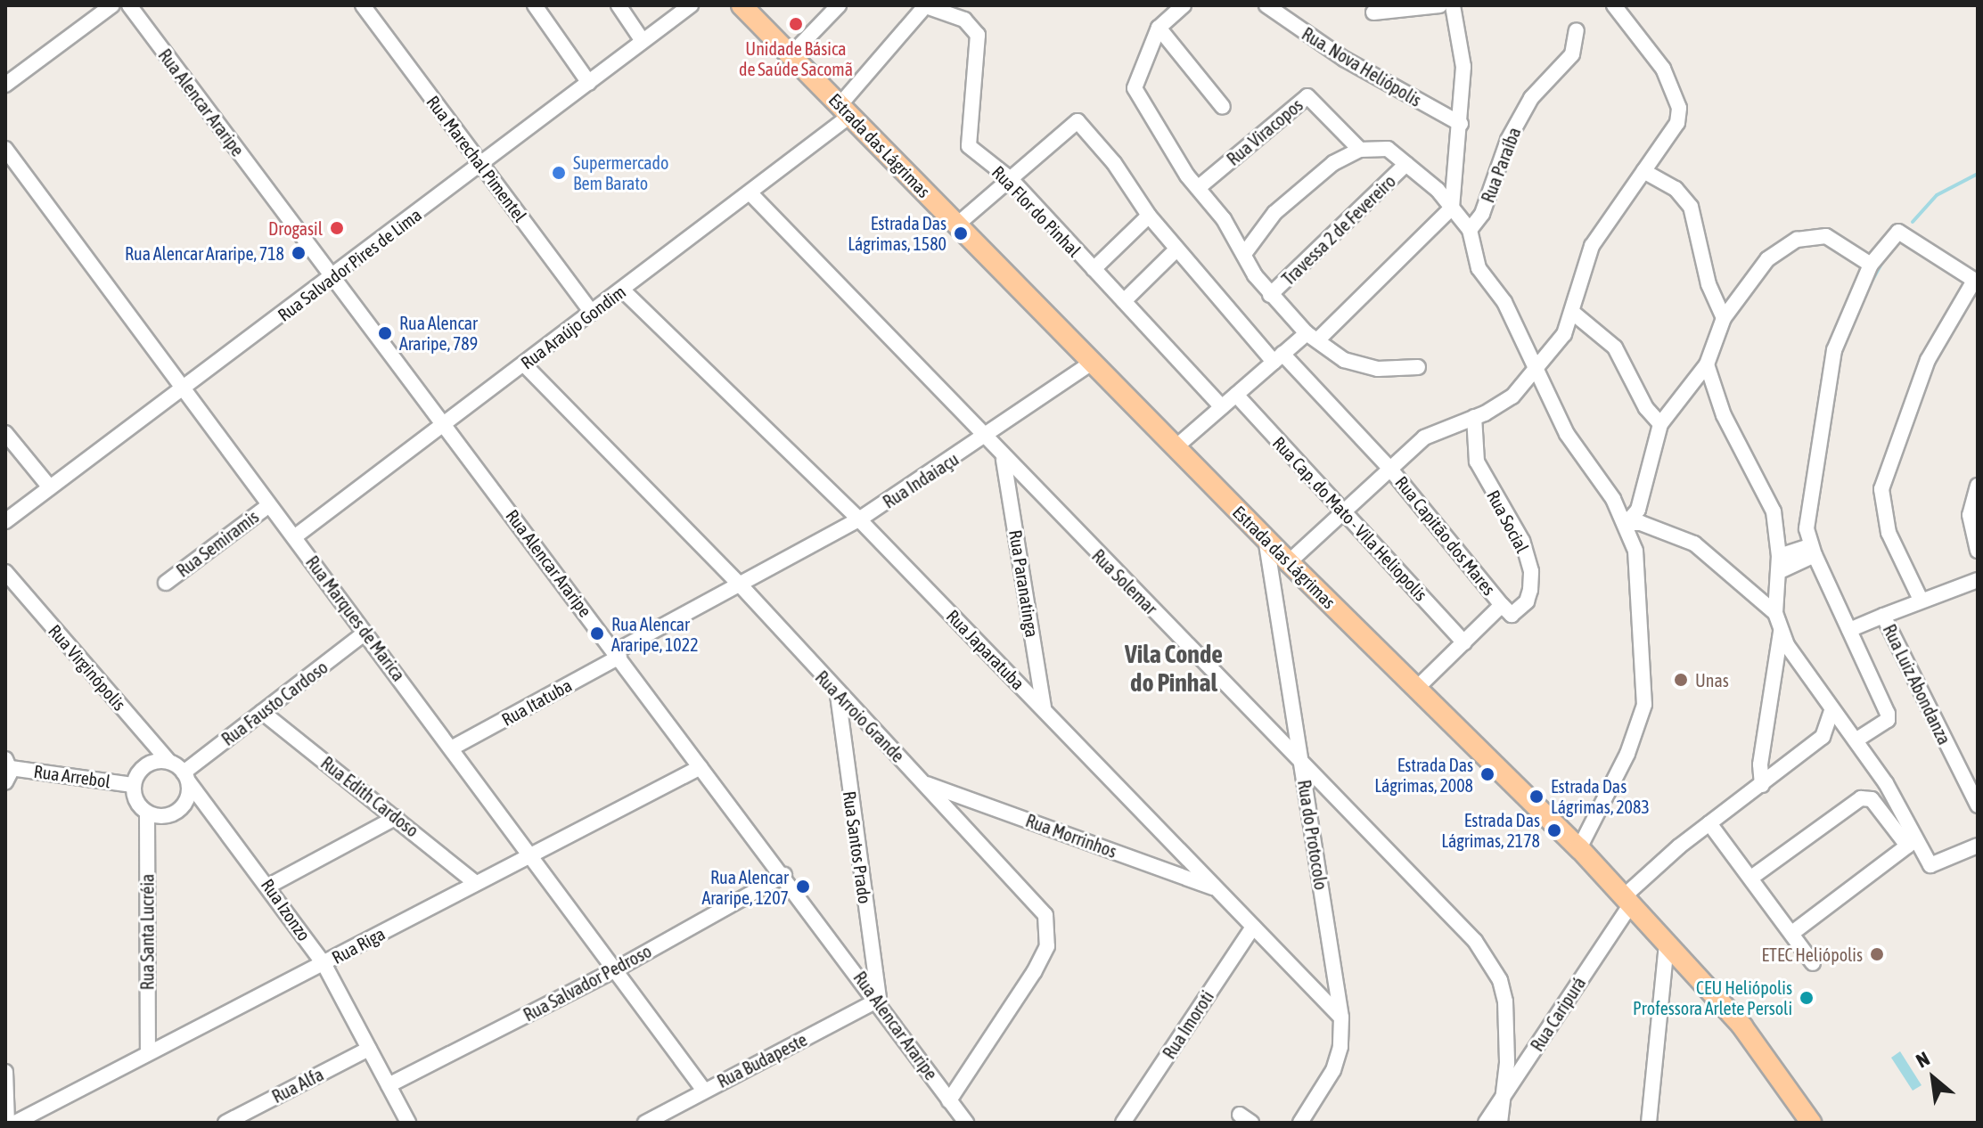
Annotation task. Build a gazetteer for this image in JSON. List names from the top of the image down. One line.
{"streets":{"main road":["Estrada das Lágrimas"],"street":["Rua. Nova Heliópolis","Rua Alencar Araripe","Rua Viracopos","Rua Marechal Pimentel","Rua Paraíba","Rua Flor do Pinhal","Travessa 2 de Fevereiro","Rua Salvador Pires de Lima","Rua Araújo Gondim","Rua Indaiaçu","Rua Cap. do Mato - Vila Heliopolis","Rua Social","Rua Capitão dos Mares","Rua Semiramis","Rua Solemar","Rua Paranatinga","Rua Marques de Marica","Rua Japaratuba","Rua Virginópolis","Rua Luiz Abondanza","Rua Itatuba","Rua Fausto Cardoso","Rua Arroio Grande","Rua Arrebol","Rua Edith Cardoso","Rua do Protocolo","Rua Morrinhos","Rua Santos Prado","Rua Izonzo","Rua Santa Lucréia","Rua Riga","Rua Salvador Pedroso","Rua Caripurá","Rua Imoroti","Rua Budapeste","Rua Alfa"]},"crossings":[["Rua Alencar Araripe","Rua Salvador Pires de Lima"],["Rua Alencar Araripe","Rua Araújo Gondim"],["Rua Alencar Araripe","Rua Itatuba"],["Rua Alencar Araripe","Rua Arroio Grande"],["Rua Alencar Araripe","Rua Santos Prado"],["Rua Alencar Araripe","Rua Riga"],["Rua Alencar Araripe","Rua Salvador Pedroso"],["Rua Alencar Araripe","Rua Budapeste"],["Estrada das Lágrimas","Rua Araújo Gondim"],["Estrada das Lágrimas","Rua Indaiaçu"],["Estrada das Lágrimas","Rua do Protocolo"],["Estrada das Lágrimas","Rua Caripurá"],["Rua Marechal Pimentel","Rua Salvador Pires de Lima"],["Rua Marechal Pimentel","Rua Araújo Gondim"],["Rua Flor do Pinhal","Rua Araújo Gondim"],["Rua Flor do Pinhal","Rua Capitão dos Mares"],["Rua Salvador Pires de Lima","Rua Marques de Marica"],["Rua Araújo Gondim","Rua Solemar"],["Rua Araújo Gondim","Rua Marques de Marica"],["Rua Araújo Gondim","Rua Japaratuba"],["Rua Araújo Gondim","Rua Arroio Grande"],["Rua Indaiaçu","Rua Solemar"],["Rua Indaiaçu","Rua Japaratuba"],["Rua Indaiaçu","Rua Itatuba"],["Rua Indaiaçu","Rua Arroio Grande"],["Rua Social","Rua Capitão dos Mares"],["Rua Semiramis","Rua Marques de Marica"],["Rua Solemar","Rua Paranatinga"],["Rua Solemar","Rua do Protocolo"],["Rua Solemar","Rua Caripurá"],["Rua Paranatinga","Rua Japaratuba"],["Rua Marques de Marica","Rua Itatuba"],["Rua Marques de Marica","Rua Fausto Cardoso"],["Rua Marques de Marica","Rua Riga"],["Rua Marques de Marica","Rua Salvador Pedroso"],["Rua Marques de Marica","Rua Budapeste"],["Rua Japaratuba","Rua do Protocolo"],["Rua Japaratuba","Rua Morrinhos"],["Rua Japaratuba","Rua Imoroti"],["Rua Virginópolis","Rua Fausto Cardoso"],["Rua Virginópolis","Rua Arrebol"],["Rua Virginópolis","Rua Izonzo"],["Rua Virginópolis","Rua Santa Lucréia"],["Rua Itatuba","Rua Arroio Grande"],["Rua Fausto Cardoso","Rua Arrebol"],["Rua Fausto Cardoso","Rua Edith Cardoso"],["Rua Fausto Cardoso","Rua Izonzo"],["Rua Fausto Cardoso","Rua Santa Lucréia"],["Rua Arroio Grande","Rua Morrinhos"],["Rua Arroio Grande","Rua Santos Prado"],["Rua Arrebol","Rua Izonzo"],["Rua Arrebol","Rua Santa Lucréia"],["Rua Edith Cardoso","Rua Riga"],["Rua Santos Prado","Rua Budapeste"],["Rua Izonzo","Rua Santa Lucréia"],["Rua Izonzo","Rua Riga"],["Rua Izonzo","Rua Salvador Pedroso"],["Rua Izonzo","Rua Alfa"],["Rua Santa Lucréia","Rua Riga"]],"districts":["Vila Conde do Pinhal"],"places":["Unidade Básica de Saúde Sacomã","Supermercado Bem Barato","Drogasil","Estrada Das Lágrimas, 1580","Rua Alencar Araripe, 718","Rua Alencar Araripe, 789","Rua Alencar Araripe, 1022","Unas","Estrada Das Lágrimas, 2008","Estrada Das Lágrimas, 2083","Estrada Das Lágrimas, 2178","Rua Alencar Araripe, 1207","ETEC Heliópolis","CEU Heliópolis Professora Arlete Persoli"],"north":"top left"}
